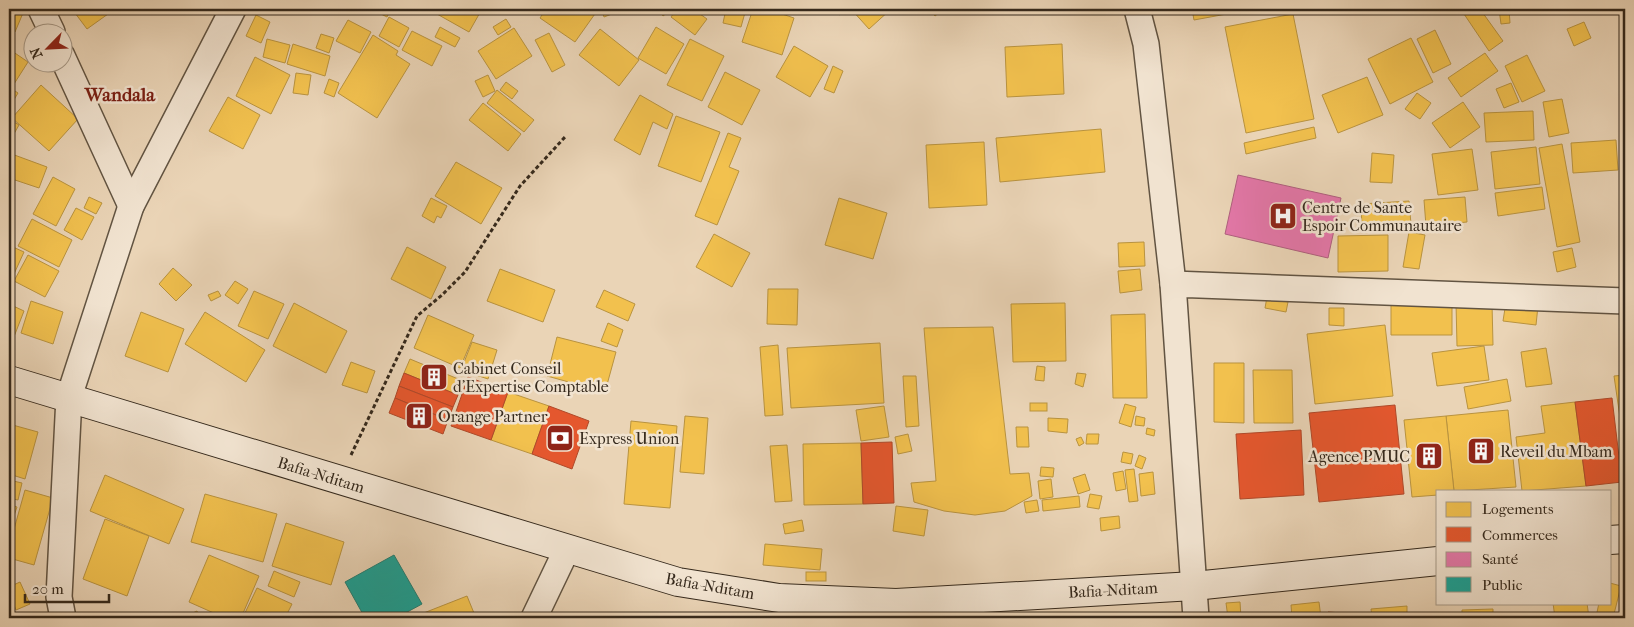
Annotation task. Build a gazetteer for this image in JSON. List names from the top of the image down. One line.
{"streets":{"main road":["Bafia-Nditam"]},"districts":["Wandala"],"places":{"hospital":["Centre de Sante Espoir Communautaire"],"building":["Cabinet Conseil d'Expertise Comptable","Orange Partner","Reveil du Mbam","Agence PMUC"],"bank":["Express Union"]},"legend":["Logements","Commerces","Santé","Public"],"scale_bar":"20 m","north":"bottom left"}
